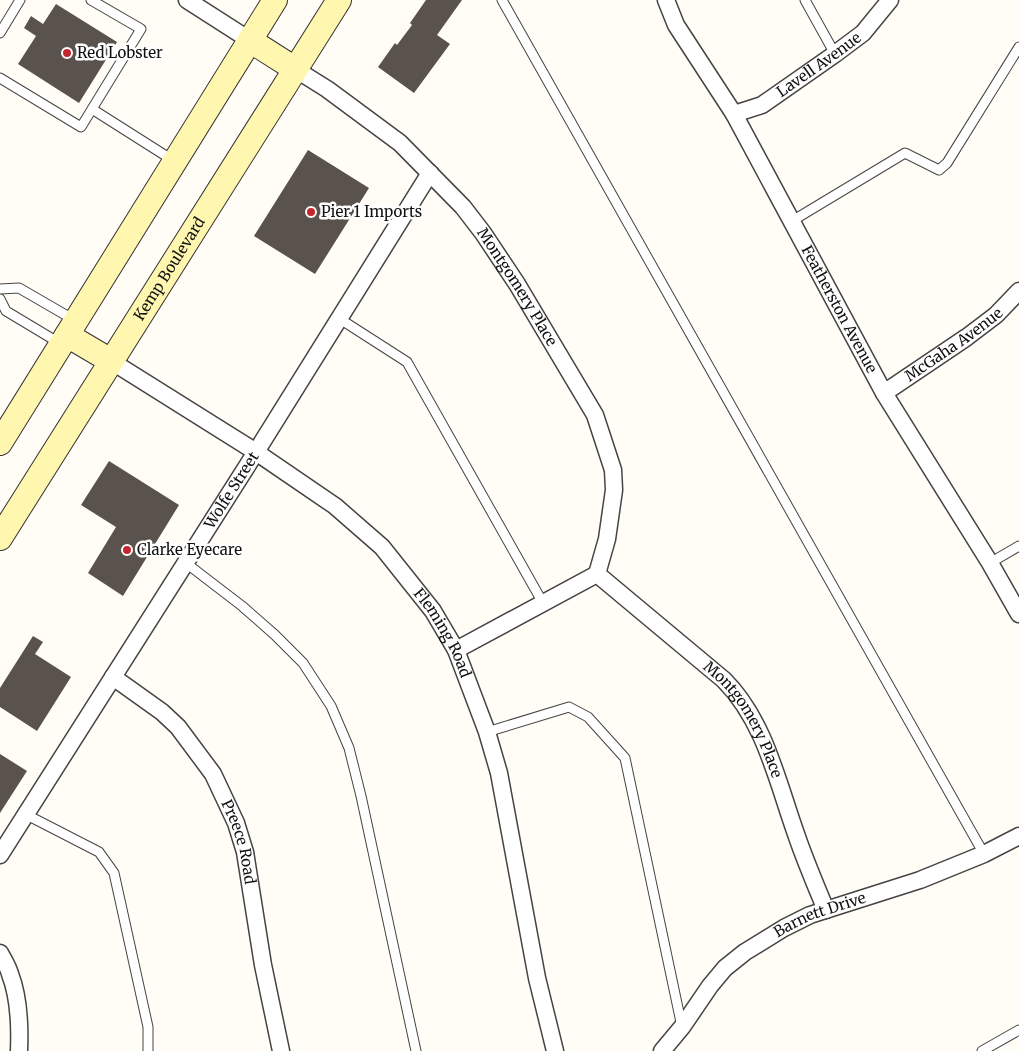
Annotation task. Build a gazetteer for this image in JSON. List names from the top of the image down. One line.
{"streets":{"main road":["Kemp Boulevard"],"street":["Lavell Avenue","Montgomery Place","Featherston Avenue","McGaha Avenue","Wolfe Street","Fleming Road","Preece Road","Barnett Drive"]},"crossings":[["Lavell Avenue","Featherston Avenue"],["Kemp Boulevard","Montgomery Place"],["Kemp Boulevard","Fleming Road"],["Montgomery Place","Wolfe Street"],["Montgomery Place","Barnett Drive"],["Featherston Avenue","McGaha Avenue"],["Wolfe Street","Fleming Road"],["Wolfe Street","Preece Road"]],"places":["Red Lobster","Pier 1 Imports","Clarke Eyecare"]}
